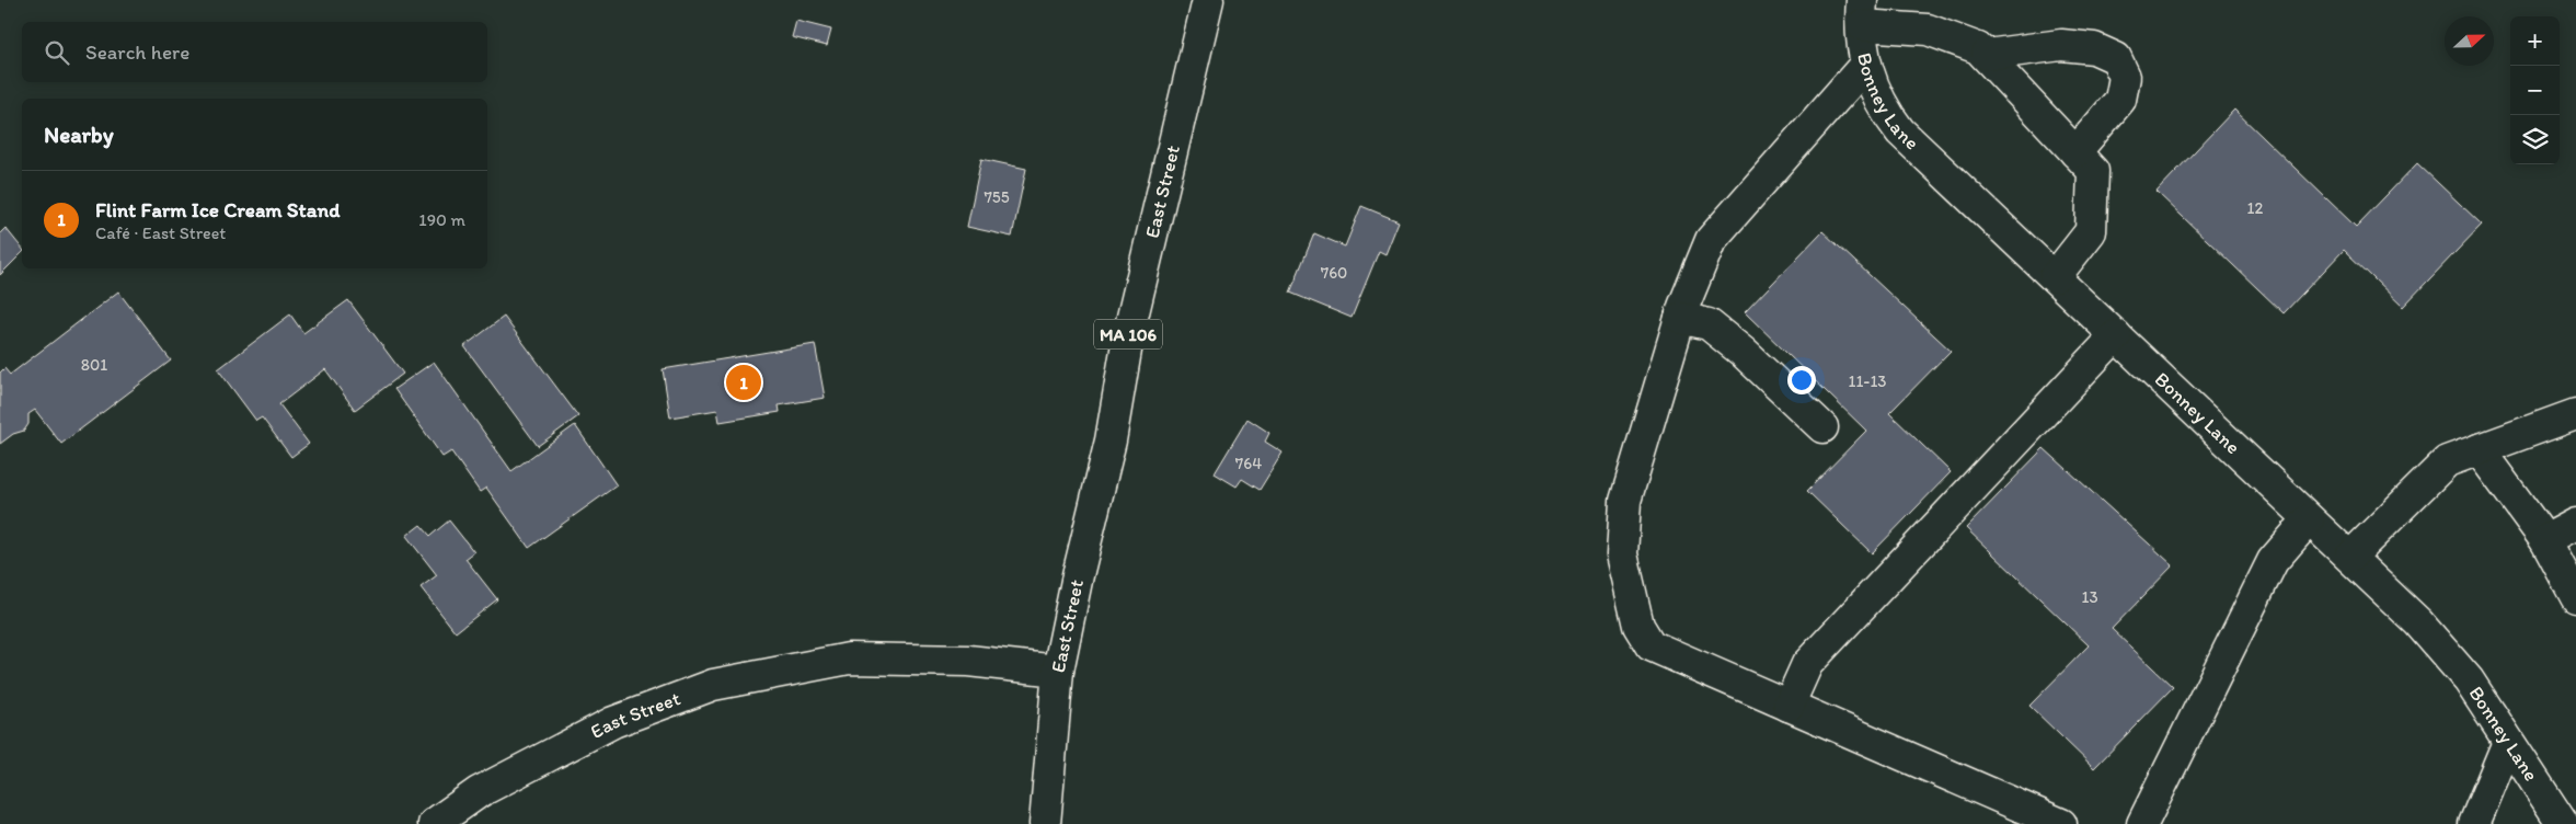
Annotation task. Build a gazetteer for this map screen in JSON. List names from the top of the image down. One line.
{"streets":{"street":["Bonney Lane","East Street","MA 106"]},"crossings":[["East Street","MA 106"]],"house_numbers":["755","12","760","801","11-13","764","13"],"north":"right","page":{"map_buttons":["+","−"],"search":"Search here","heading":"Nearby","list":[{"mark":"1","name":"Flint Farm Ice Cream Stand","note":"Café · East Street","value":"190 m"}],"pins":"1"}}
